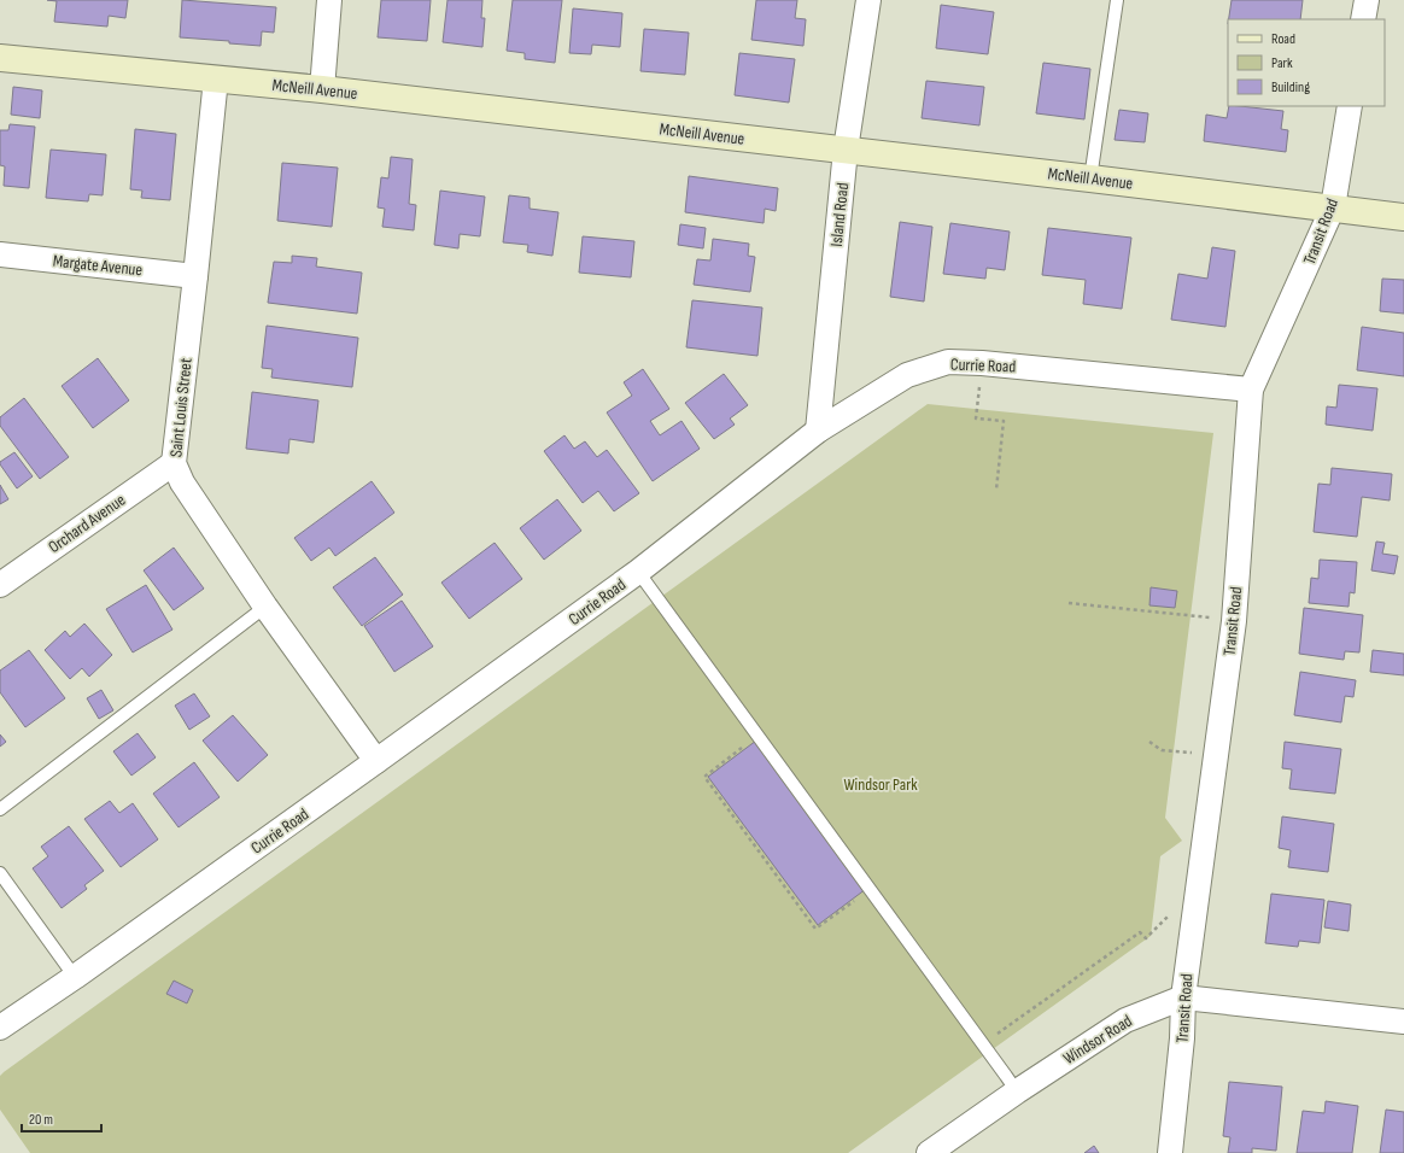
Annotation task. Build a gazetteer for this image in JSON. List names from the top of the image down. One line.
{"streets":{"street":["McNeill Avenue","Island Road","Transit Road","Margate Avenue","Currie Road","Saint Louis Street","Orchard Avenue","Windsor Road"]},"crossings":[["McNeill Avenue","Island Road"],["McNeill Avenue","Transit Road"],["McNeill Avenue","Saint Louis Street"],["Island Road","Currie Road"],["Transit Road","Currie Road"],["Transit Road","Windsor Road"],["Margate Avenue","Saint Louis Street"],["Currie Road","Saint Louis Street"],["Saint Louis Street","Orchard Avenue"]],"parks":["Windsor Park"],"legend":["Road","Park","Building"],"scale_bar":"20 m"}
